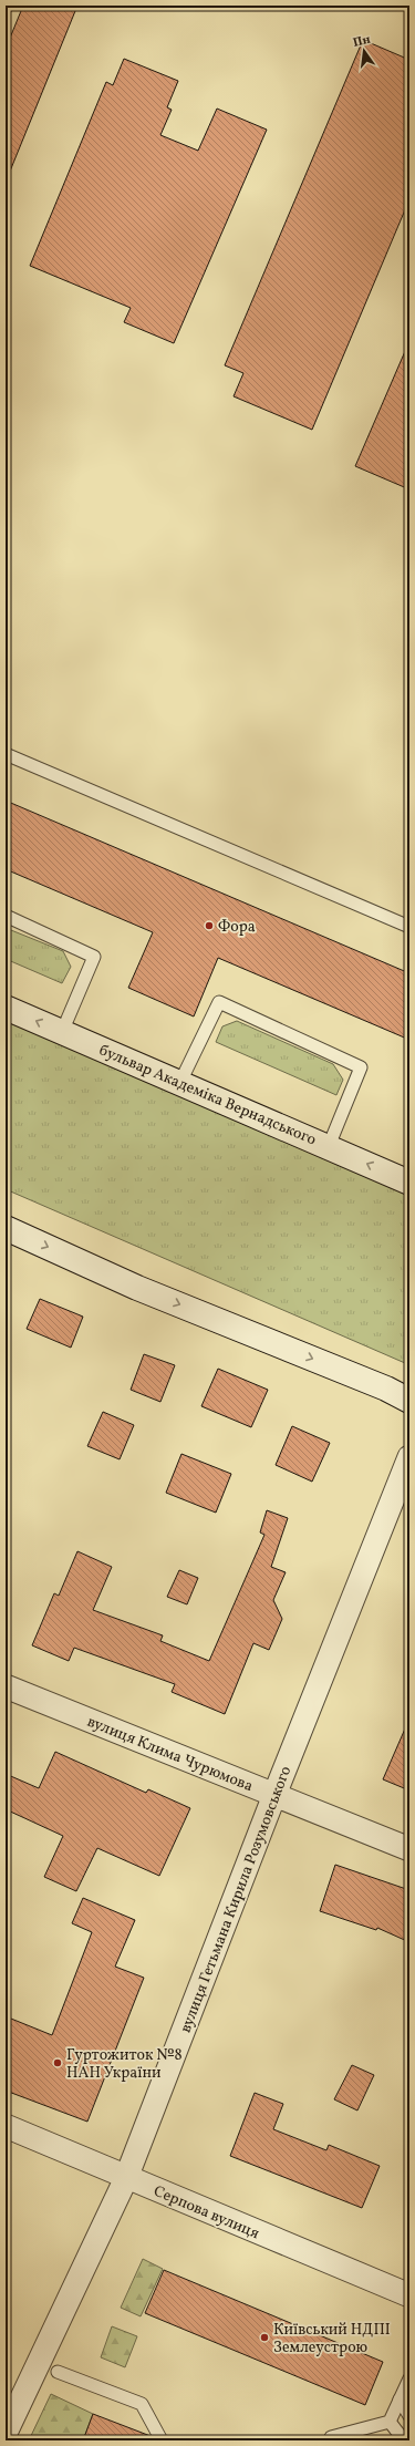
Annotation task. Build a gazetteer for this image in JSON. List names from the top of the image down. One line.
{"streets":{"main road":["бульвар Академіка Вернадського"],"street":["вулиця Клима Чурюмова","вулиця Гетьмана Кирила Розумовського","Серпова вулиця"]},"crossings":[["вулиця Клима Чурюмова","вулиця Гетьмана Кирила Розумовського"],["вулиця Гетьмана Кирила Розумовського","Серпова вулиця"]],"places":["Фора","Гуртожиток №8 НАН України","Київський НДПІ Землеустрою"],"north":"top"}
